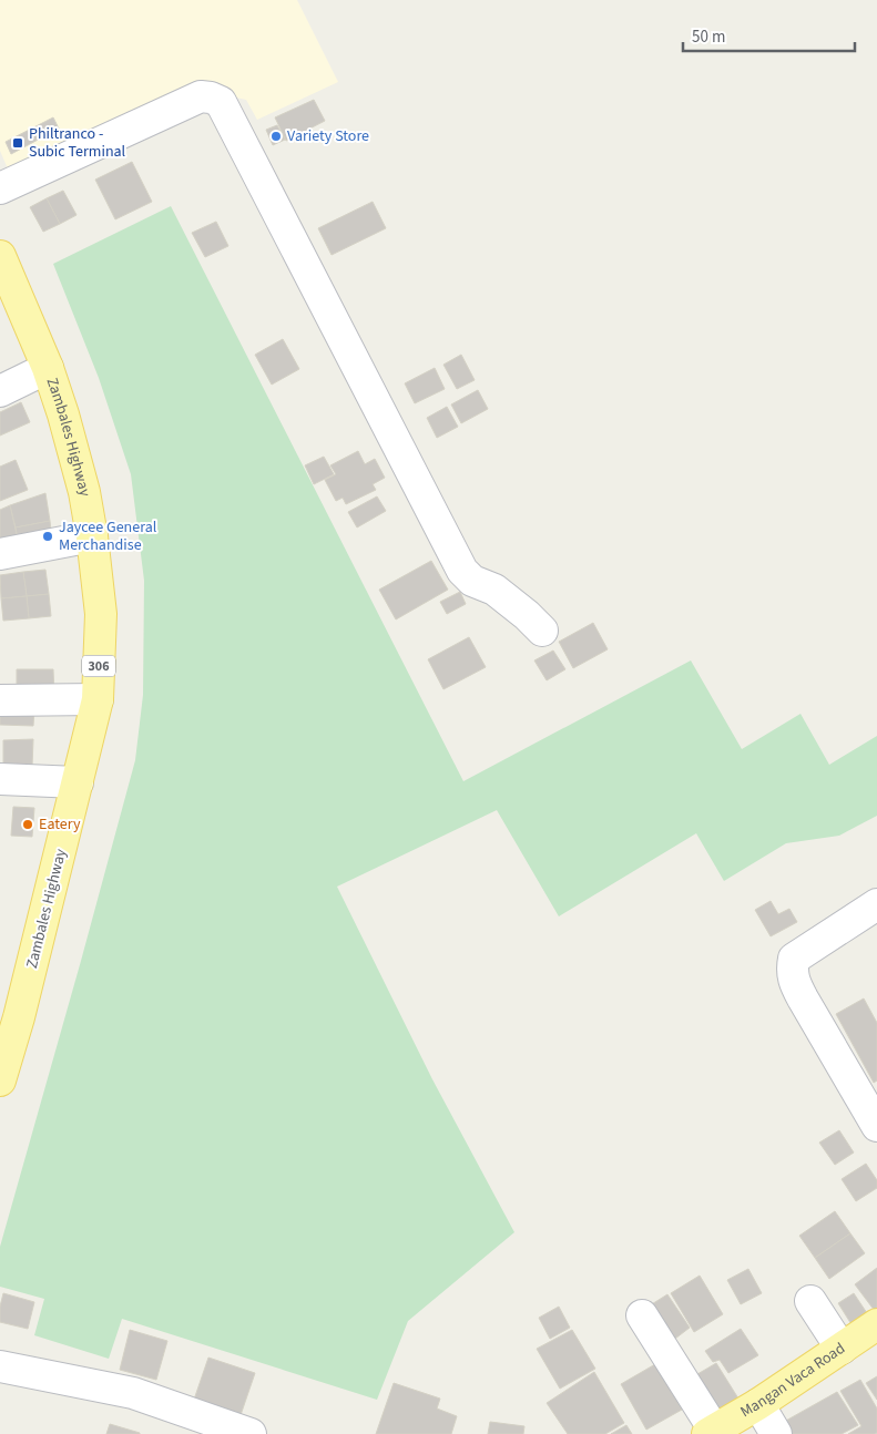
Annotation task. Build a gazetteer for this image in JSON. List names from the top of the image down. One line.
{"streets":{"main road":["Zambales Highway","306","Mangan Vaca Road"]},"places":{"other":["Variety Store","Jaycee General Merchandise","Eatery"],"transit":["Philtranco - Subic Terminal"]},"scale_bar":"50 m"}
